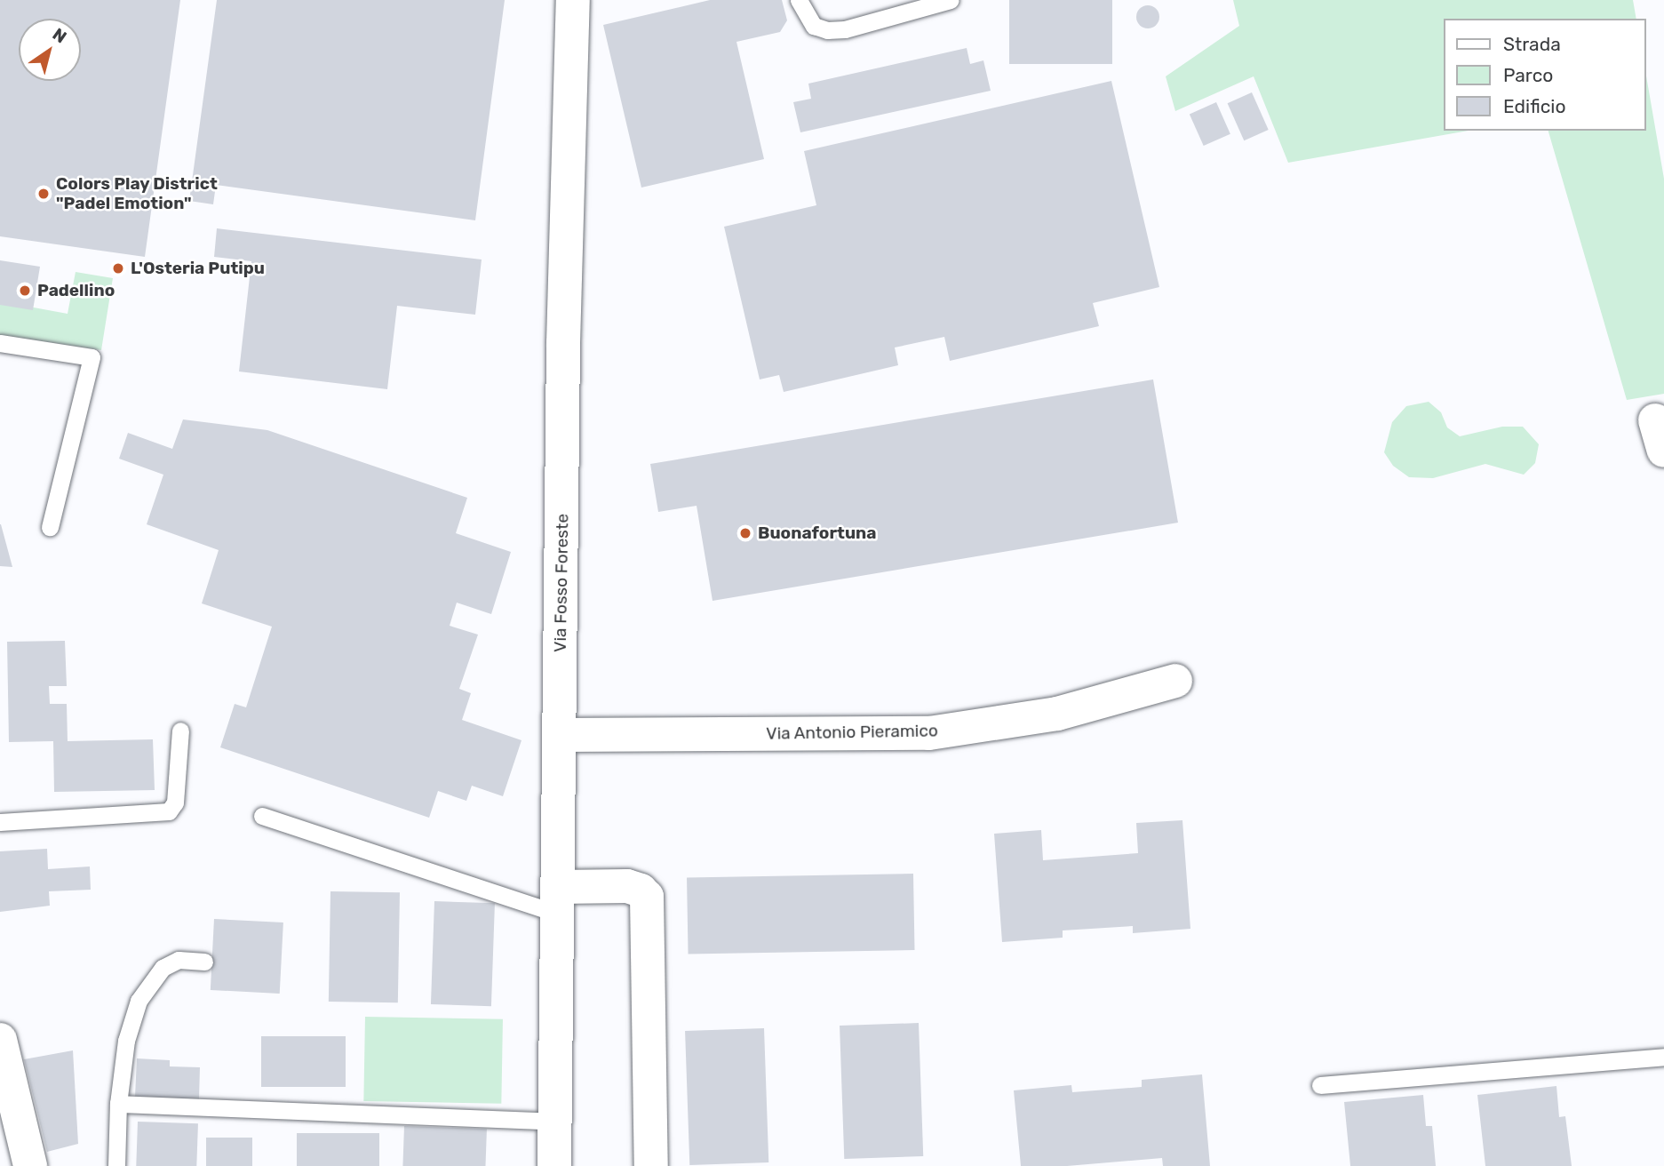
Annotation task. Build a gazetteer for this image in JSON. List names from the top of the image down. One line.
{"streets":{"main road":["Via Fosso Foreste","Via Antonio Pieramico"]},"crossings":[["Via Fosso Foreste","Via Antonio Pieramico"]],"places":["Colors Play District \"Padel Emotion\"","L'Osteria Putipu","Padellino","Buonafortuna"],"legend":["Strada","Parco","Edificio"],"north":"top right"}
